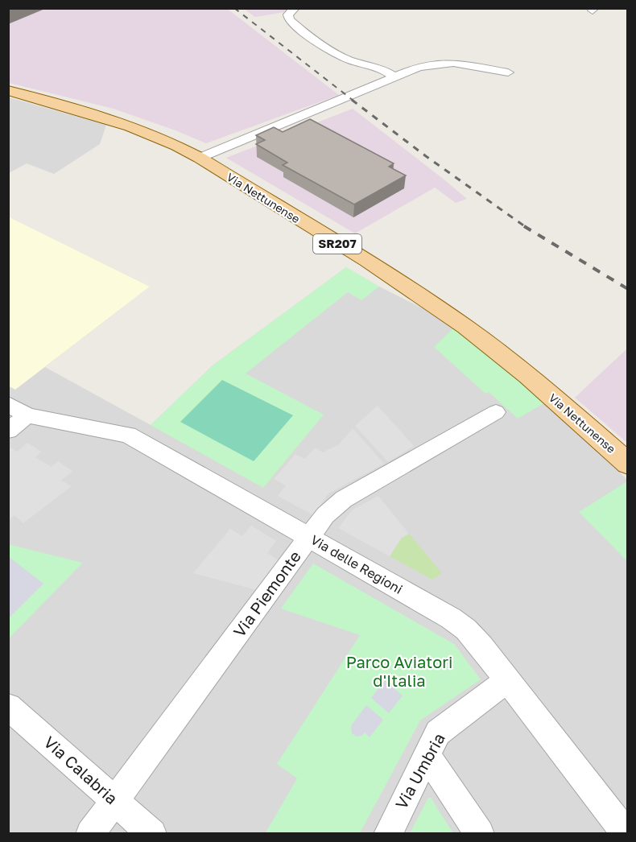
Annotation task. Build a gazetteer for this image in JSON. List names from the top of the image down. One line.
{"streets":{"main road":["Via Nettunense","SR207"],"street":["Via delle Regioni","Via Piemonte","Via Calabria","Via Umbria"]},"crossings":[["Via delle Regioni","Via Piemonte"],["Via delle Regioni","Via Umbria"],["Via Piemonte","Via Calabria"]],"parks":["Parco Aviatori d'Italia"]}
